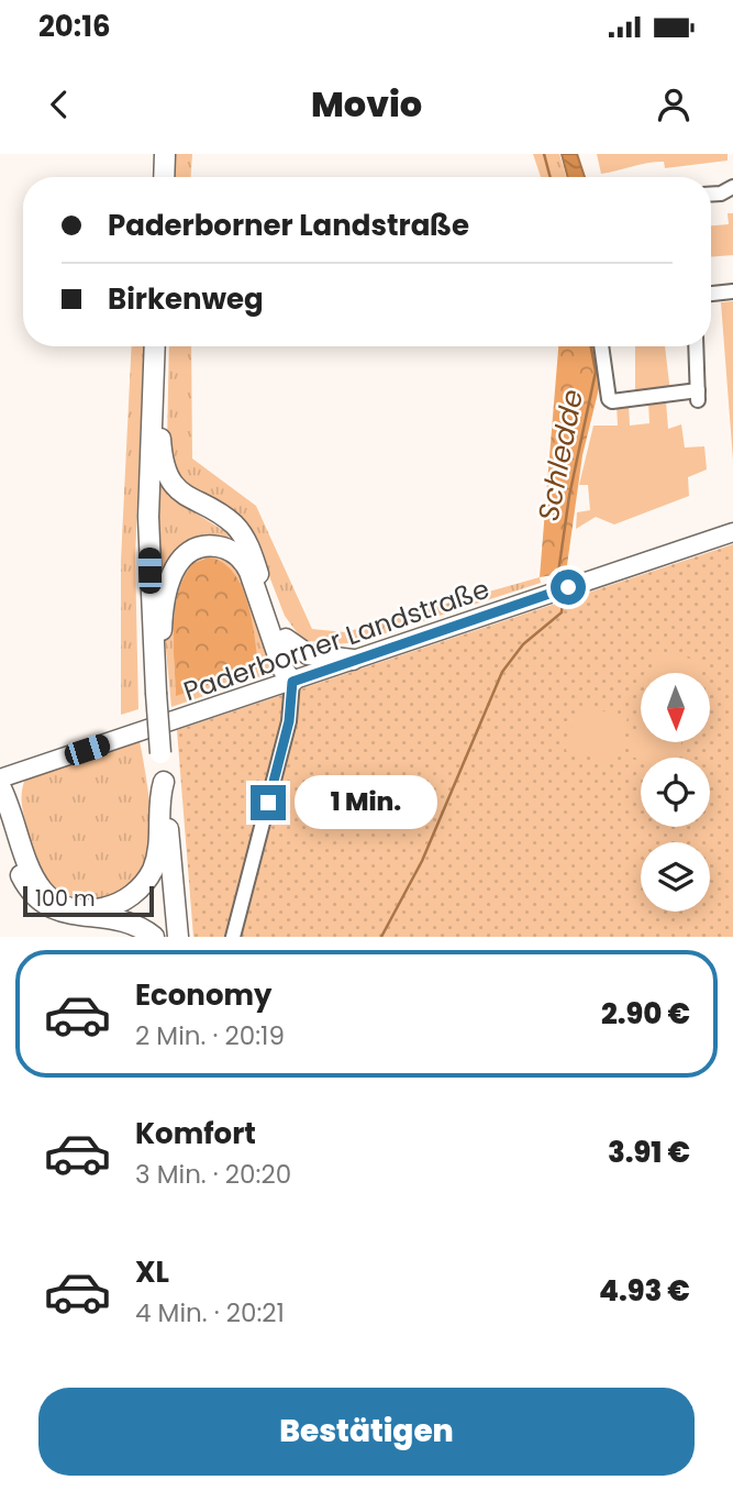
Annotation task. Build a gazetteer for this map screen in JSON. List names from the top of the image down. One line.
{"streets":{"main road":["Paderborner Landstraße"]},"water":["Schledde"],"scale_bar":"100 m","north":"bottom","page":{"status":"20:16","header":"Movio","banner":["Paderborner Landstraße","Birkenweg"],"bubble":"1 Min.","scale":"100 m","list":[{"name":"Economy","note":"2 Min. · 20:19","value":"2.90 €"},{"name":"Komfort","note":"3 Min. · 20:20","value":"3.91 €"},{"name":"XL","note":"4 Min. · 20:21","value":"4.93 €"}],"buttons":"Bestätigen"}}
